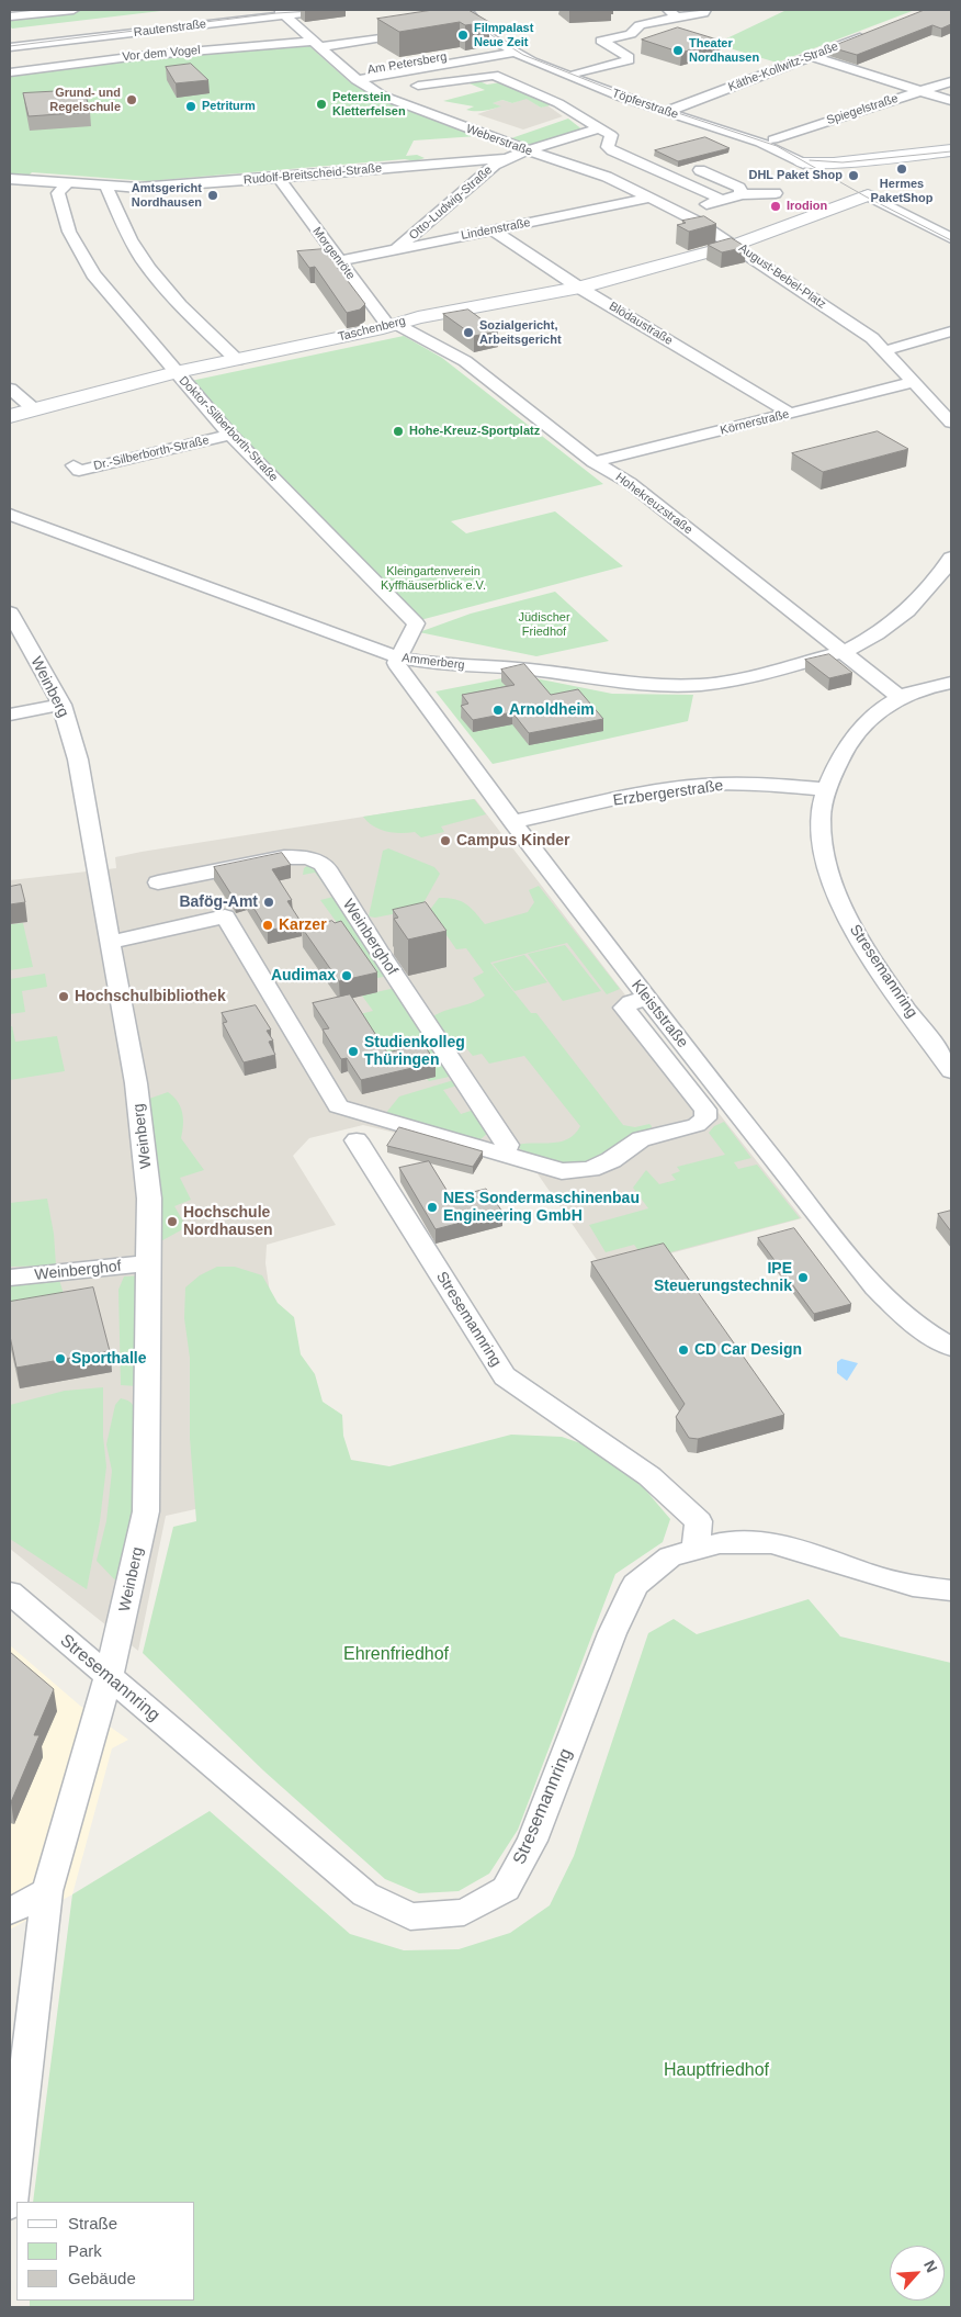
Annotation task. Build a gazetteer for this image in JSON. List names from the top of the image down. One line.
{"streets":{"main road":["August-Bebel-Platz","Taschenberg"],"street":["Rautenstraße","Vor dem Vogel","Am Petersberg","Käthe-Kollwitz-Straße","Töpferstraße","Spiegelstraße","Weberstraße","Rudolf-Breitscheid-Straße","Otto-Ludwig-Straße","Lindenstraße","Morgenröte","Blödaustraße","Körnerstraße","Doktor-Silberborth-Straße","Dr.-Silberborth-Straße","Hohekreuzstraße","Ammerberg","Weinberg","Erzbergerstraße","Weinberghof","Stresemannring","Kleiststraße"]},"crossings":[["Rautenstraße","Weberstraße"],["Vor dem Vogel","Weberstraße"],["Am Petersberg","Töpferstraße"],["Am Petersberg","Weberstraße"],["Käthe-Kollwitz-Straße","Töpferstraße"],["Töpferstraße","Spiegelstraße"],["Weberstraße","Rudolf-Breitscheid-Straße"],["Weberstraße","Lindenstraße"],["Weberstraße","August-Bebel-Platz"],["Weberstraße","Taschenberg"],["Rudolf-Breitscheid-Straße","Otto-Ludwig-Straße"],["Rudolf-Breitscheid-Straße","Morgenröte"],["Rudolf-Breitscheid-Straße","Doktor-Silberborth-Straße"],["Otto-Ludwig-Straße","Lindenstraße"],["Lindenstraße","Morgenröte"],["Lindenstraße","Blödaustraße"],["Morgenröte","Taschenberg"],["Morgenröte","Hohekreuzstraße"],["August-Bebel-Platz","Taschenberg"],["August-Bebel-Platz","Körnerstraße"],["Blödaustraße","Taschenberg"],["Blödaustraße","Körnerstraße"],["Taschenberg","Doktor-Silberborth-Straße"],["Taschenberg","Hohekreuzstraße"],["Körnerstraße","Hohekreuzstraße"],["Doktor-Silberborth-Straße","Dr.-Silberborth-Straße"],["Doktor-Silberborth-Straße","Ammerberg"],["Doktor-Silberborth-Straße","Kleiststraße"],["Hohekreuzstraße","Ammerberg"],["Hohekreuzstraße","Stresemannring"],["Ammerberg","Kleiststraße"],["Weinberg","Weinberghof"],["Weinberg","Stresemannring"],["Erzbergerstraße","Stresemannring"],["Erzbergerstraße","Kleiststraße"]],"parks":["Kleingartenverein Kyffhäuserblick e.V.","Jüdischer Friedhof","Ehrenfriedhof","Hauptfriedhof"],"places":["Filmpalast Neue Zeit","Theater Nordhausen","Grund- und Regelschule","Peterstein Kletterfelsen","Petriturm","Hermes PaketShop","DHL Paket Shop","Amtsgericht Nordhausen","Irodion","Sozialgericht, Arbeitsgericht","Hohe-Kreuz-Sportplatz","Arnoldheim","Campus Kinder","Bafög-Amt","Karzer","Audimax","Hochschulbibliothek","Studienkolleg Thüringen","NES Sondermaschinenbau Engineering GmbH","Hochschule Nordhausen","IPE Steuerungstechnik","CD Car Design","Sporthalle"],"legend":["Straße","Park","Gebäude"],"north":"top right"}
